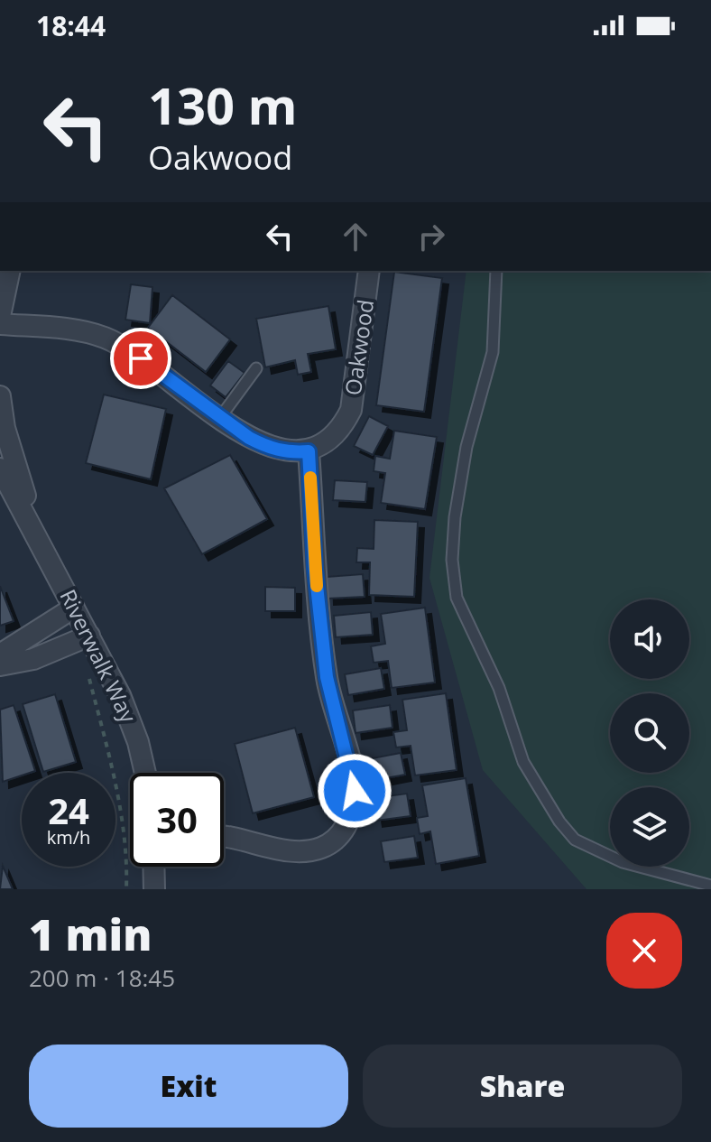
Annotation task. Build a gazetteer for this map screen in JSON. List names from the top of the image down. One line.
{"streets":{"street":["Oakwood","Riverwalk Way"]},"page":{"status":"18:44","turn":["130 m","Oakwood"],"speed":"24 km/h","limit":"30","heading":["1 min","200 m · 18:45"],"buttons":["Exit","Share"]}}
